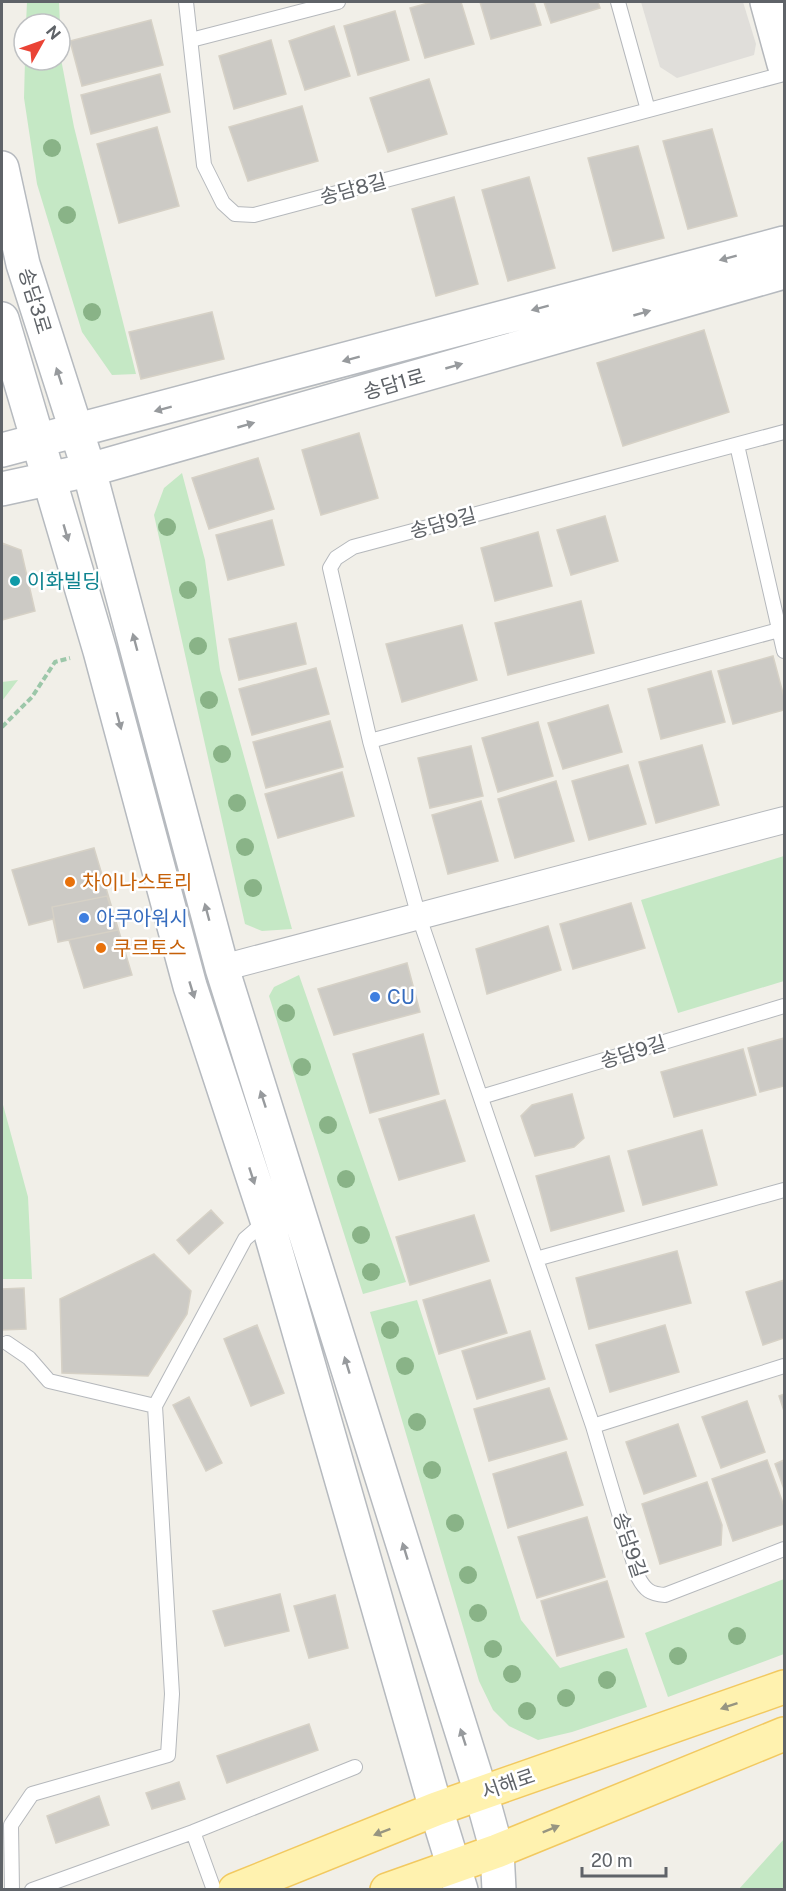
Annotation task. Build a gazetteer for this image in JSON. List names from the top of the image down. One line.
{"streets":{"main road":["송담3로","송담1로","서해로"],"lane":["송담8길","송담9길"]},"crossings":[["송담3로","송담1로"]],"places":["이화빌딩","차이나스토리","아쿠아워시","쿠르토스","CU"],"scale_bar":"20 m","north":"top right"}
